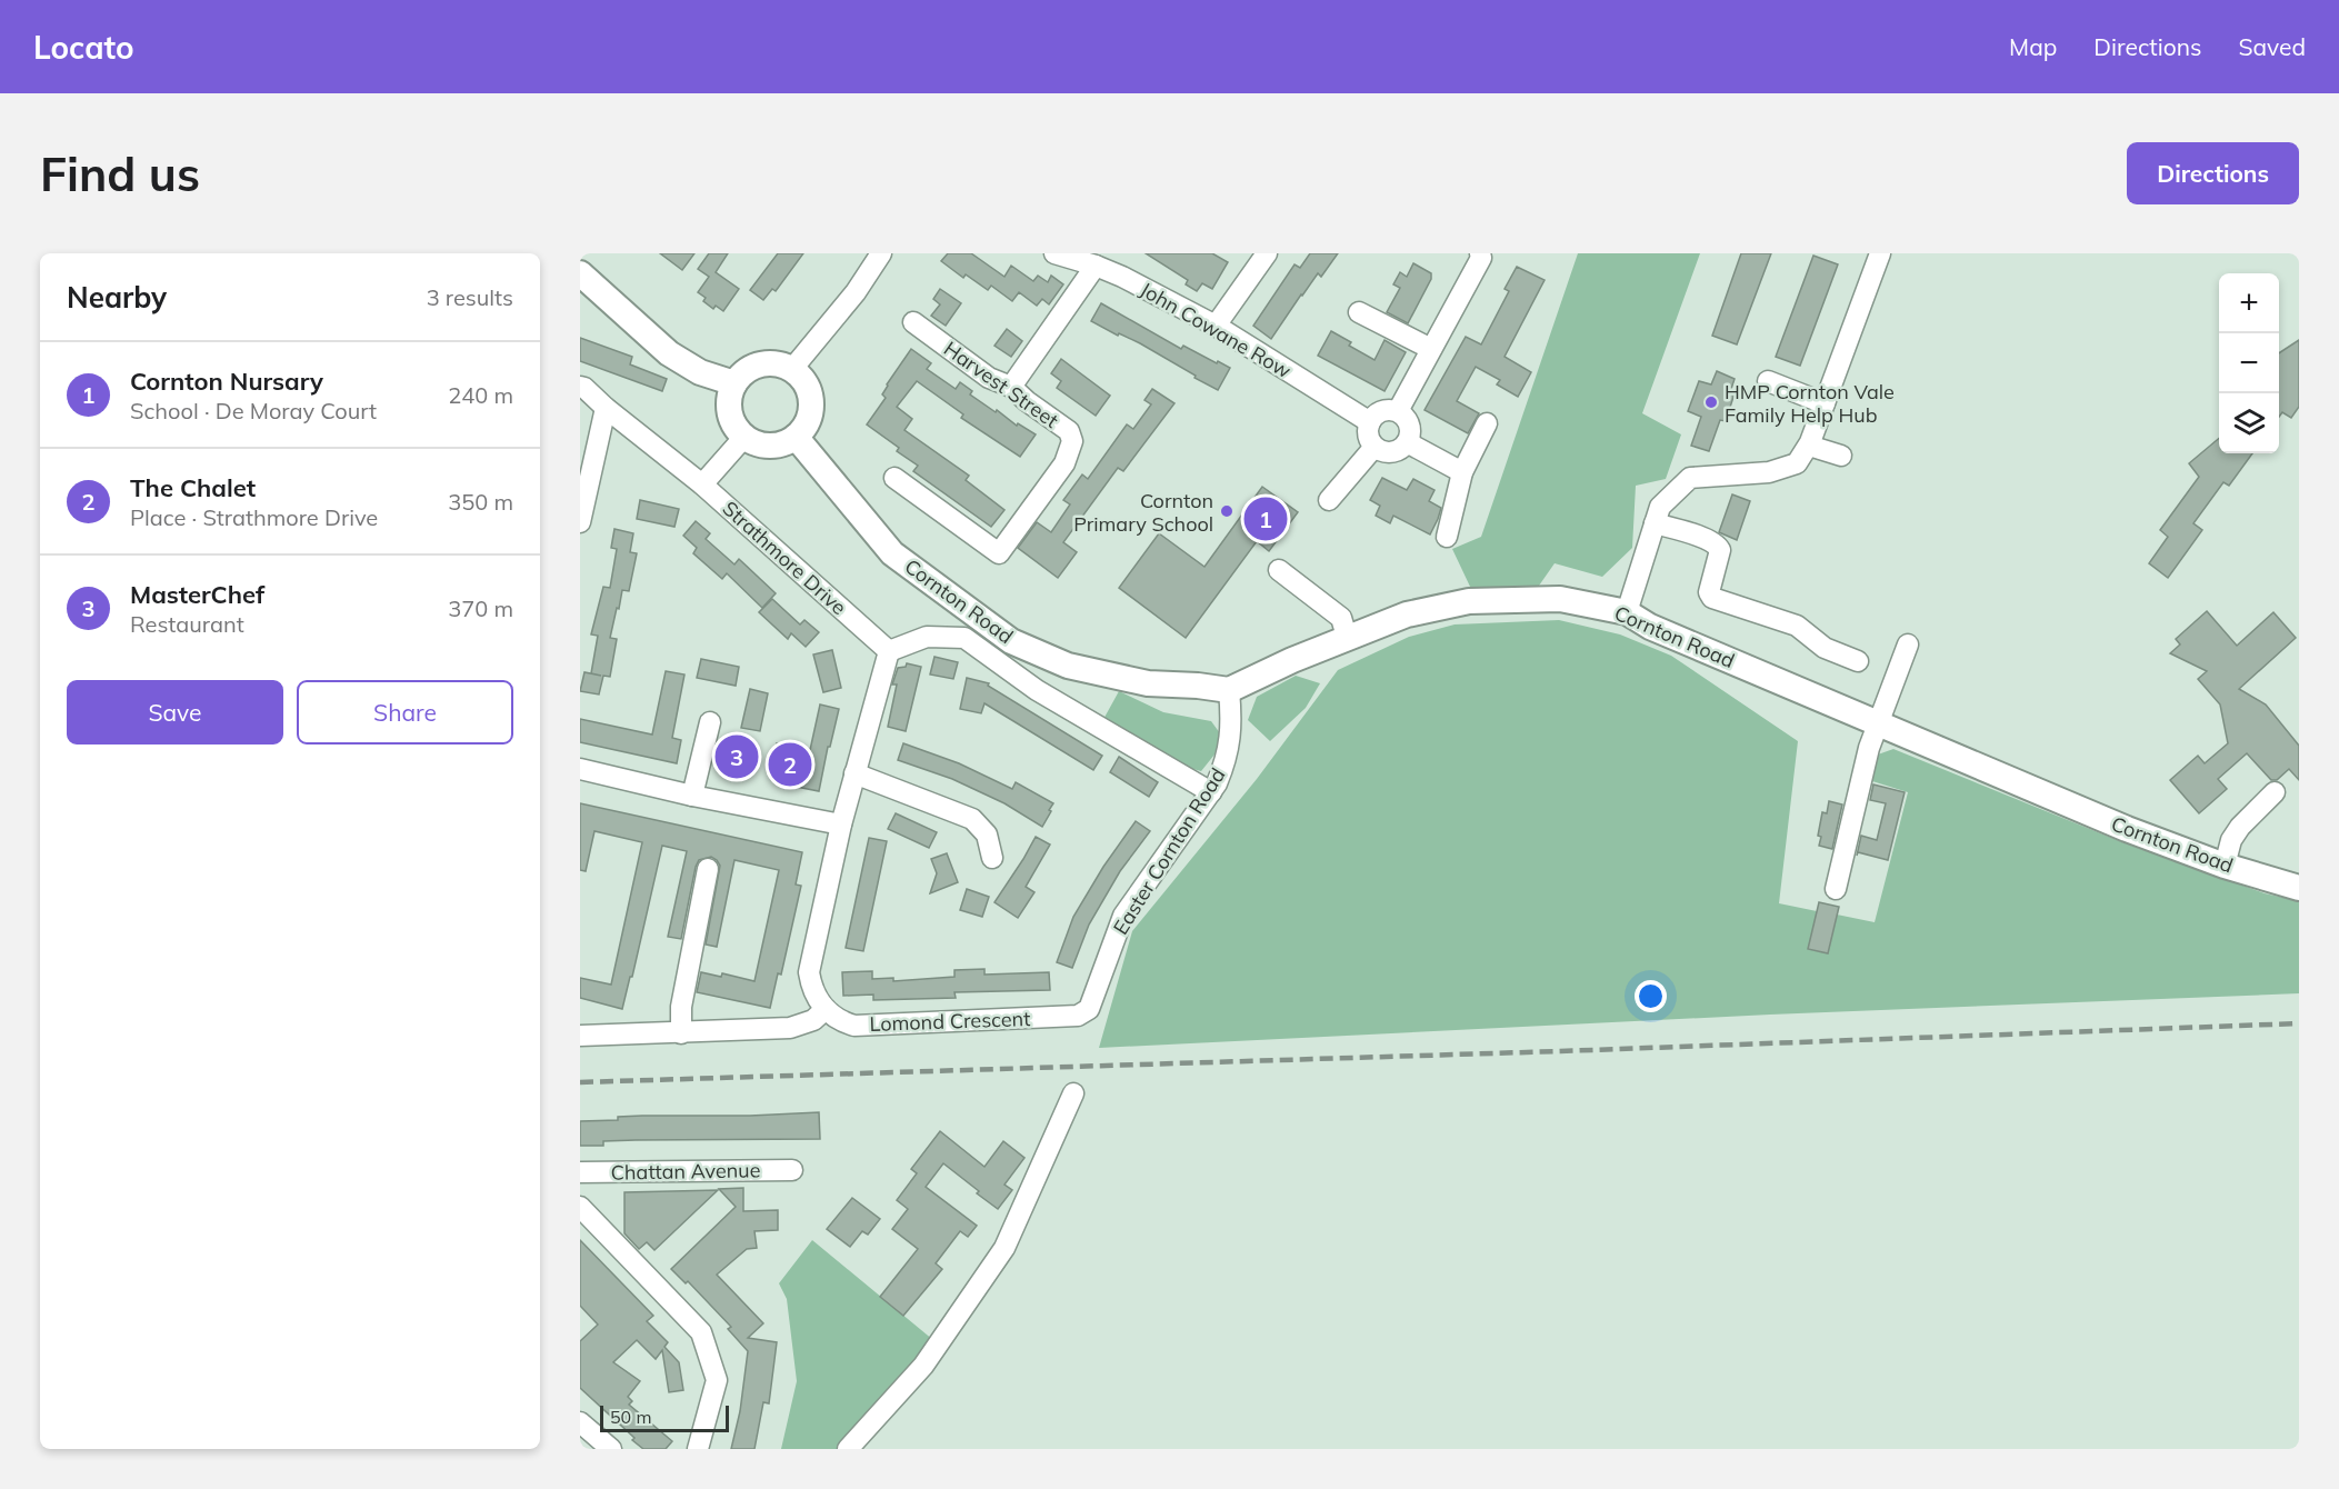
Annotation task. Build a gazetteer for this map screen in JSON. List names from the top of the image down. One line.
{"streets":{"main road":["Cornton Road"],"street":["John Cowane Row","Harvest Street","Strathmore Drive","Easter Cornton Road","Lomond Crescent","Chattan Avenue"]},"crossings":[["Cornton Road","Easter Cornton Road"],["Easter Cornton Road","Lomond Crescent"]],"places":["HMP Cornton Vale Family Help Hub","Cornton Primary School"],"scale_bar":"50 m","page":{"header":"Locato","nav":["Map","Directions","Saved"],"buttons":["Directions",["Save","Share"]],"title":"Find us","heading":["Nearby","3 results"],"map_buttons":["+","−"],"list":[{"mark":"1","name":"Cornton Nursary","note":"School · De Moray Court","value":"240 m"},{"mark":"2","name":"The Chalet","note":"Place · Strathmore Drive","value":"350 m"},{"mark":"3","name":"MasterChef","note":"Restaurant","value":"370 m"}],"pins":["1","3","2"],"scale":"50 m"}}
